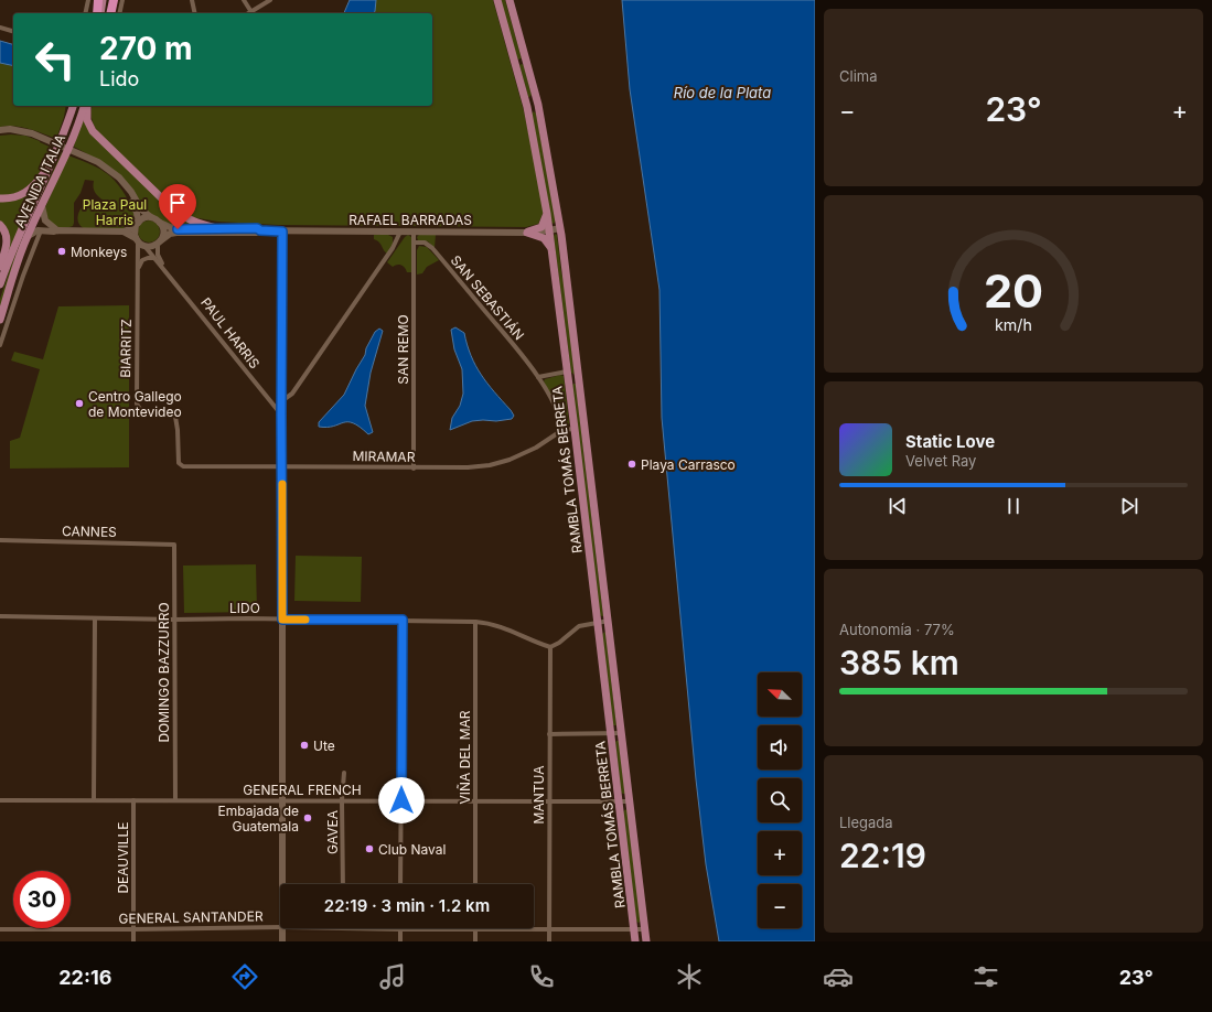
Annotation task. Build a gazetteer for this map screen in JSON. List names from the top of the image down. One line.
{"streets":{"main road":["AVENIDA ITALIA","RAFAEL BARRADAS","RAMBLA TOMÁS BERRETA"],"street":["SAN SEBASTIÁN","PAUL HARRIS","BIARRITZ","SAN REMO","MIRAMAR","CANNES","LIDO","DOMINGO BAZZURRO","VIÑA DEL MAR","GENERAL FRENCH","MANTUA","GAVEA","DEAUVILLE","GENERAL SANTANDER"]},"crossings":[["RAFAEL BARRADAS","PAUL HARRIS"],["RAFAEL BARRADAS","BIARRITZ"],["RAFAEL BARRADAS","SAN REMO"],["RAFAEL BARRADAS","RAMBLA TOMÁS BERRETA"],["SAN SEBASTIÁN","SAN REMO"],["SAN SEBASTIÁN","MIRAMAR"],["PAUL HARRIS","BIARRITZ"],["BIARRITZ","MIRAMAR"],["SAN REMO","MIRAMAR"],["MIRAMAR","RAMBLA TOMÁS BERRETA"],["RAMBLA TOMÁS BERRETA","GENERAL FRENCH"],["RAMBLA TOMÁS BERRETA","GENERAL SANTANDER"],["CANNES","DOMINGO BAZZURRO"],["LIDO","DOMINGO BAZZURRO"],["LIDO","VIÑA DEL MAR"],["LIDO","MANTUA"],["DOMINGO BAZZURRO","GENERAL FRENCH"],["VIÑA DEL MAR","GENERAL FRENCH"],["GENERAL FRENCH","MANTUA"],["GENERAL FRENCH","GAVEA"],["GENERAL FRENCH","DEAUVILLE"],["MANTUA","GENERAL SANTANDER"],["DEAUVILLE","GENERAL SANTANDER"]],"water":["Río de la Plata"],"parks":["Plaza Paul Harris"],"places":["Monkeys","Centro Gallego de Montevideo","Playa Carrasco","Ute","Embajada de Guatemala","Club Naval"],"north":"top left","page":{"tile":["Clima",["Autonomía · 77%","385 km"],["Llegada","22:19"]],"turn":["270 m","Lido"],"heat":["−","23°","+"],"song":["Static Love","Velvet Ray"],"map_buttons":["+","−"],"limit":"30","trip":"22:19 · 3 min · 1.2 km","tabs":["22:16","23°"],"gauge":["20","km/h"]}}
